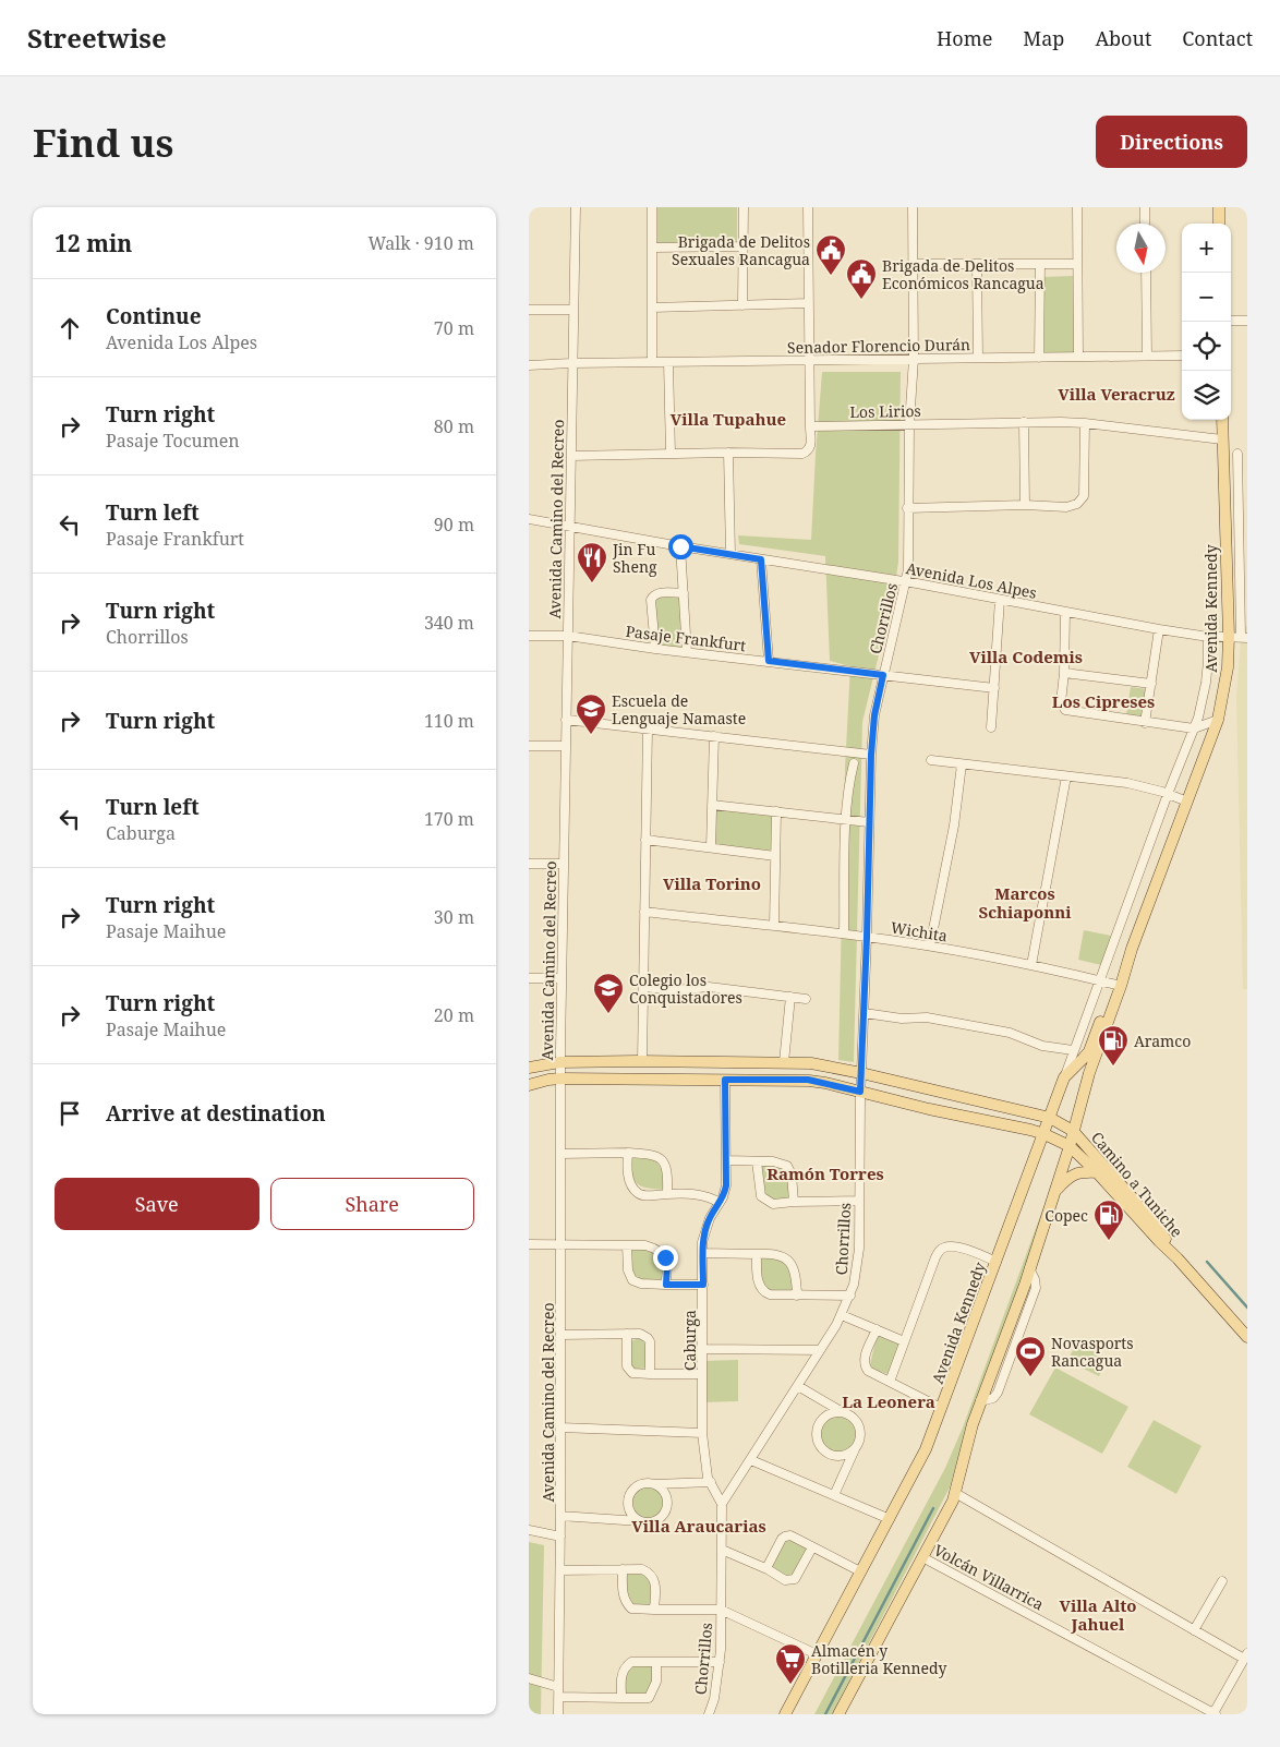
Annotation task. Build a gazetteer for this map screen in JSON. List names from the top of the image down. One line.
{"streets":{"main road":["Avenida Kennedy","Camino a Tuniche"],"street":["Senador Florencio Durán","Los Lirios","Avenida Camino del Recreo","Avenida Los Alpes","Chorrillos","Pasaje Frankfurt","Wichita","Caburga","Volcán Villarrica"]},"crossings":[["Senador Florencio Durán","Avenida Camino del Recreo"],["Senador Florencio Durán","Chorrillos"],["Los Lirios","Avenida Kennedy"],["Los Lirios","Chorrillos"],["Avenida Camino del Recreo","Avenida Los Alpes"],["Avenida Camino del Recreo","Pasaje Frankfurt"],["Avenida Camino del Recreo","Camino a Tuniche"],["Avenida Los Alpes","Avenida Kennedy"],["Avenida Los Alpes","Chorrillos"],["Avenida Kennedy","Wichita"],["Avenida Kennedy","Camino a Tuniche"],["Avenida Kennedy","Volcán Villarrica"],["Chorrillos","Pasaje Frankfurt"],["Chorrillos","Wichita"],["Chorrillos","Camino a Tuniche"],["Chorrillos","Caburga"],["Camino a Tuniche","Caburga"]],"districts":["Villa Veracruz","Villa Tupahue","Villa Codemis","Los Cipreses","Villa Torino","Marcos Schiaponni","Ramón Torres","La Leonera","Villa Araucarias","Villa Alto Jahuel"],"places":{"public building":["Brigada de Delitos Sexuales Rancagua","Brigada de Delitos Económicos Rancagua"],"restaurant":["Jin Fu Sheng"],"school or university":["Escuela de Lenguaje Namaste","Colegio los Conquistadores"],"fuel station":["Aramco","Copec"],"sports":["Novasports Rancagua"],"supermarket":["Almacén y Botilleria Kennedy"]},"north":"bottom","page":{"header":"Streetwise","nav":["Home","Map","About","Contact"],"buttons":["Directions",["Save","Share"]],"title":"Find us","heading":["12 min","Walk · 910 m"],"map_buttons":["+","−"],"list":[["Continue","Avenida Los Alpes","70 m"],["Turn right","Pasaje Tocumen","80 m"],["Turn left","Pasaje Frankfurt","90 m"],["Turn right","Chorrillos","340 m"],["Turn right","110 m"],["Turn left","Caburga","170 m"],["Turn right","Pasaje Maihue","30 m"],["Turn right","Pasaje Maihue","20 m"],"Arrive at destination"]}}
